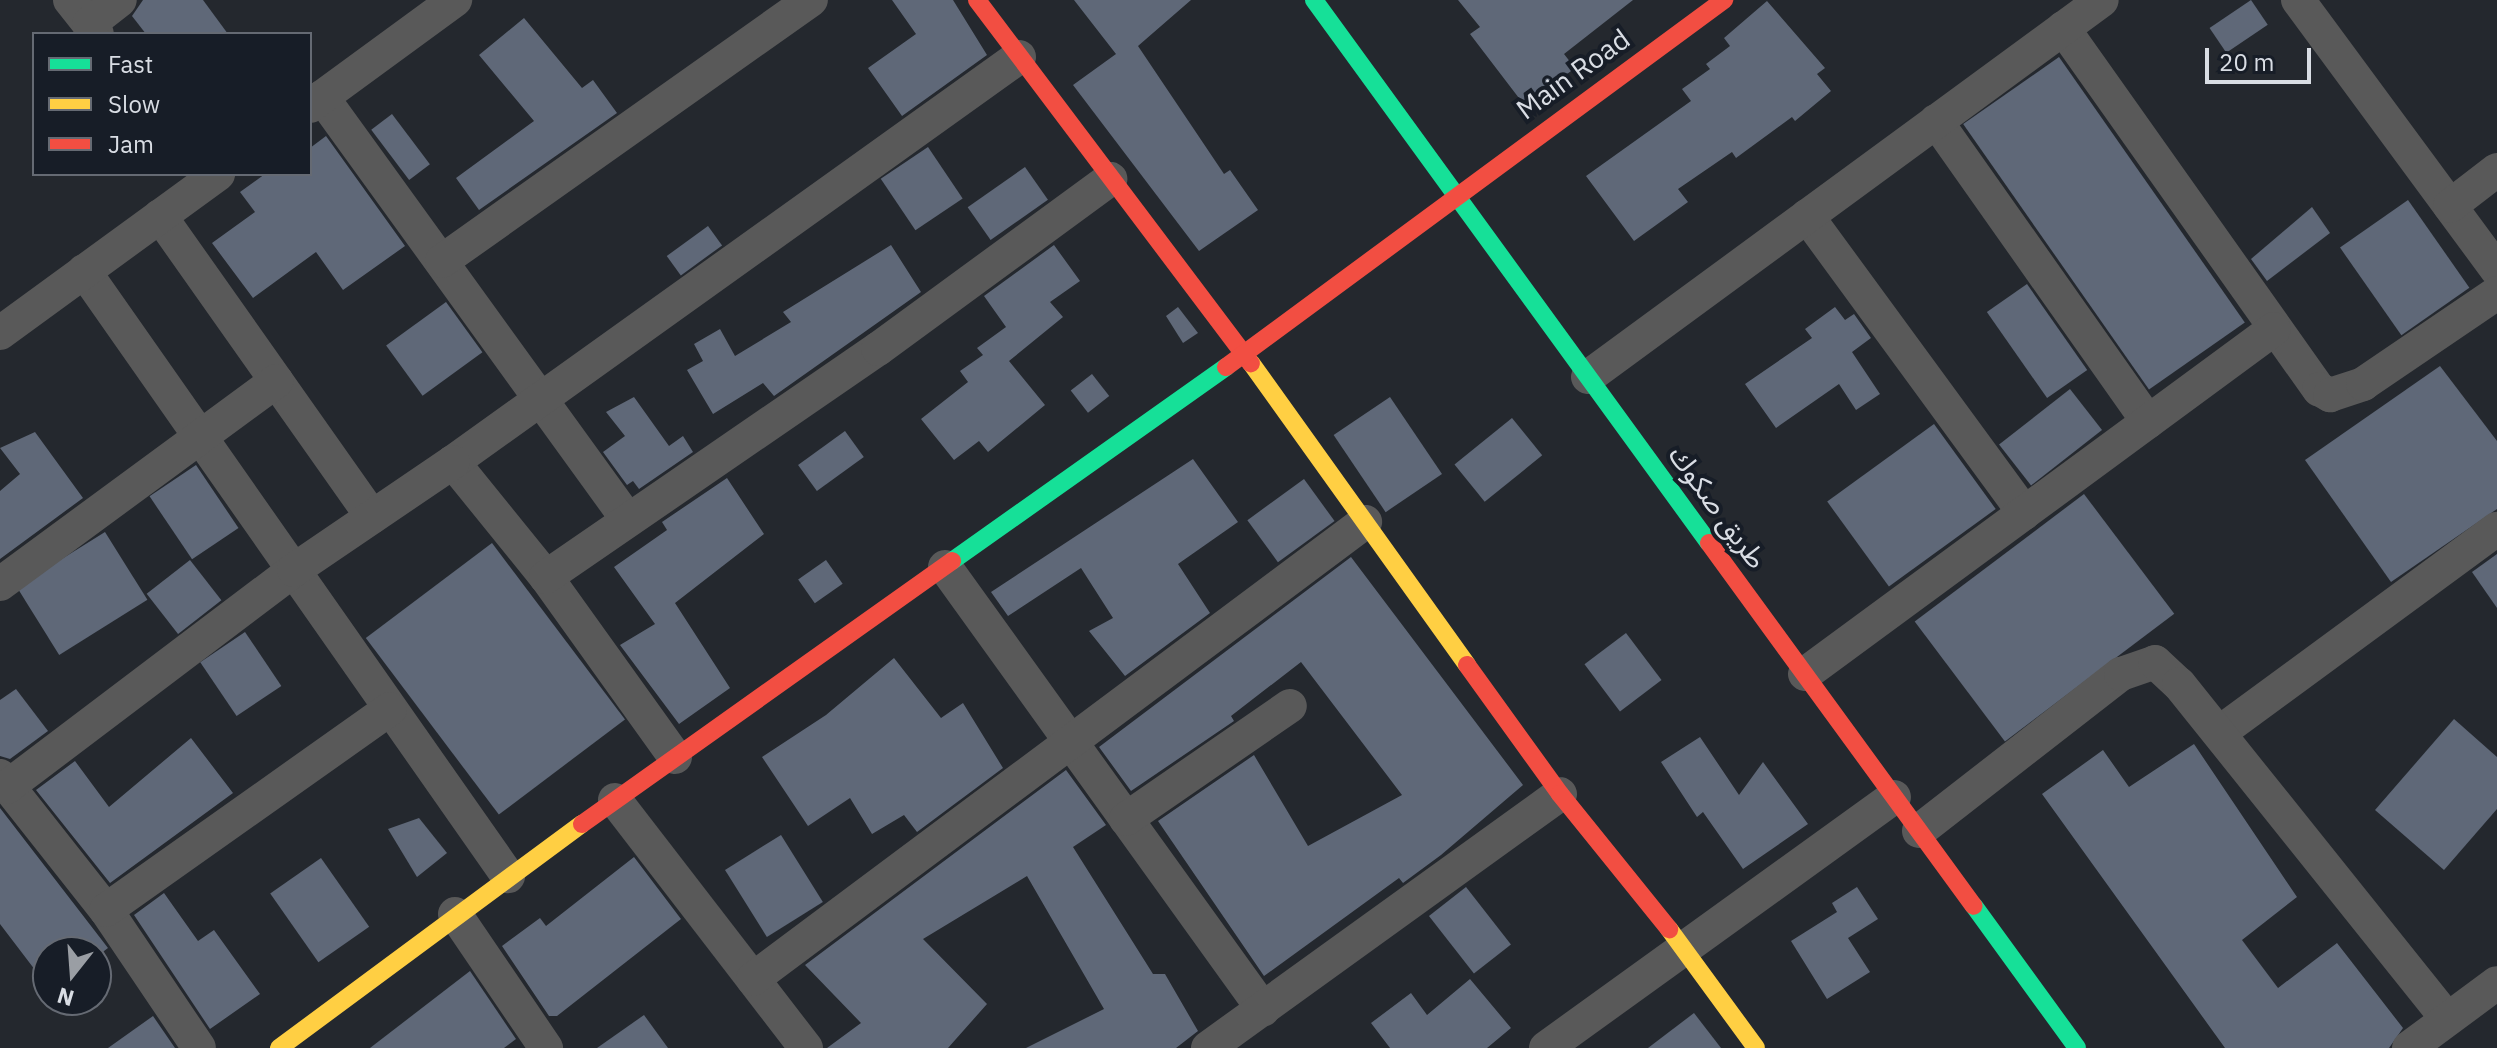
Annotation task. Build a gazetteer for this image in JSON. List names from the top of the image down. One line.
{"streets":{"street":["Main Road","طريق صكوك"]},"crossings":[["Main Road","طريق صكوك"]],"legend":["Fast","Slow","Jam"],"scale_bar":"20 m","north":"bottom"}
